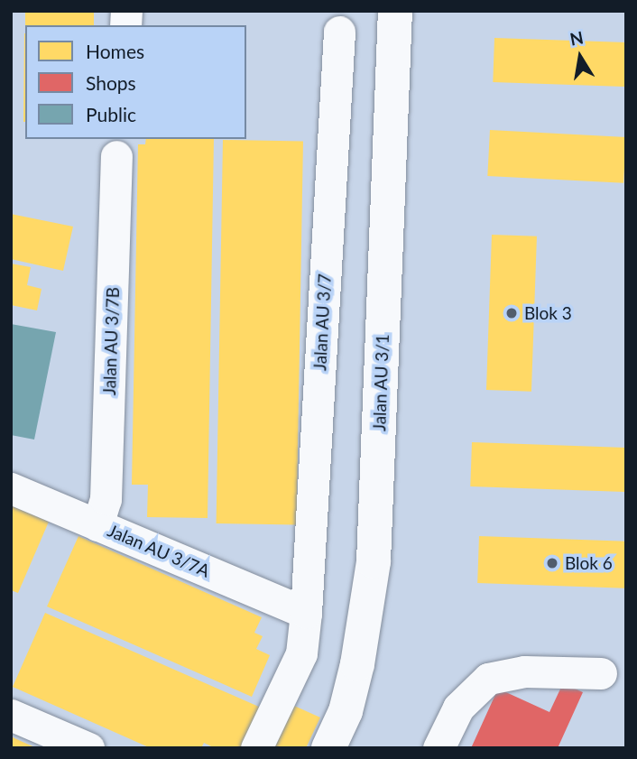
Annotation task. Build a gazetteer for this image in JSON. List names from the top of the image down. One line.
{"streets":{"main road":["Jalan AU 3/1"],"street":["Jalan AU 3/7","Jalan AU 3/7B","Jalan AU 3/7A"]},"crossings":[["Jalan AU 3/7","Jalan AU 3/7A"],["Jalan AU 3/7B","Jalan AU 3/7A"]],"places":["Blok 3","Blok 6"],"legend":["Homes","Shops","Public"],"north":"top"}
